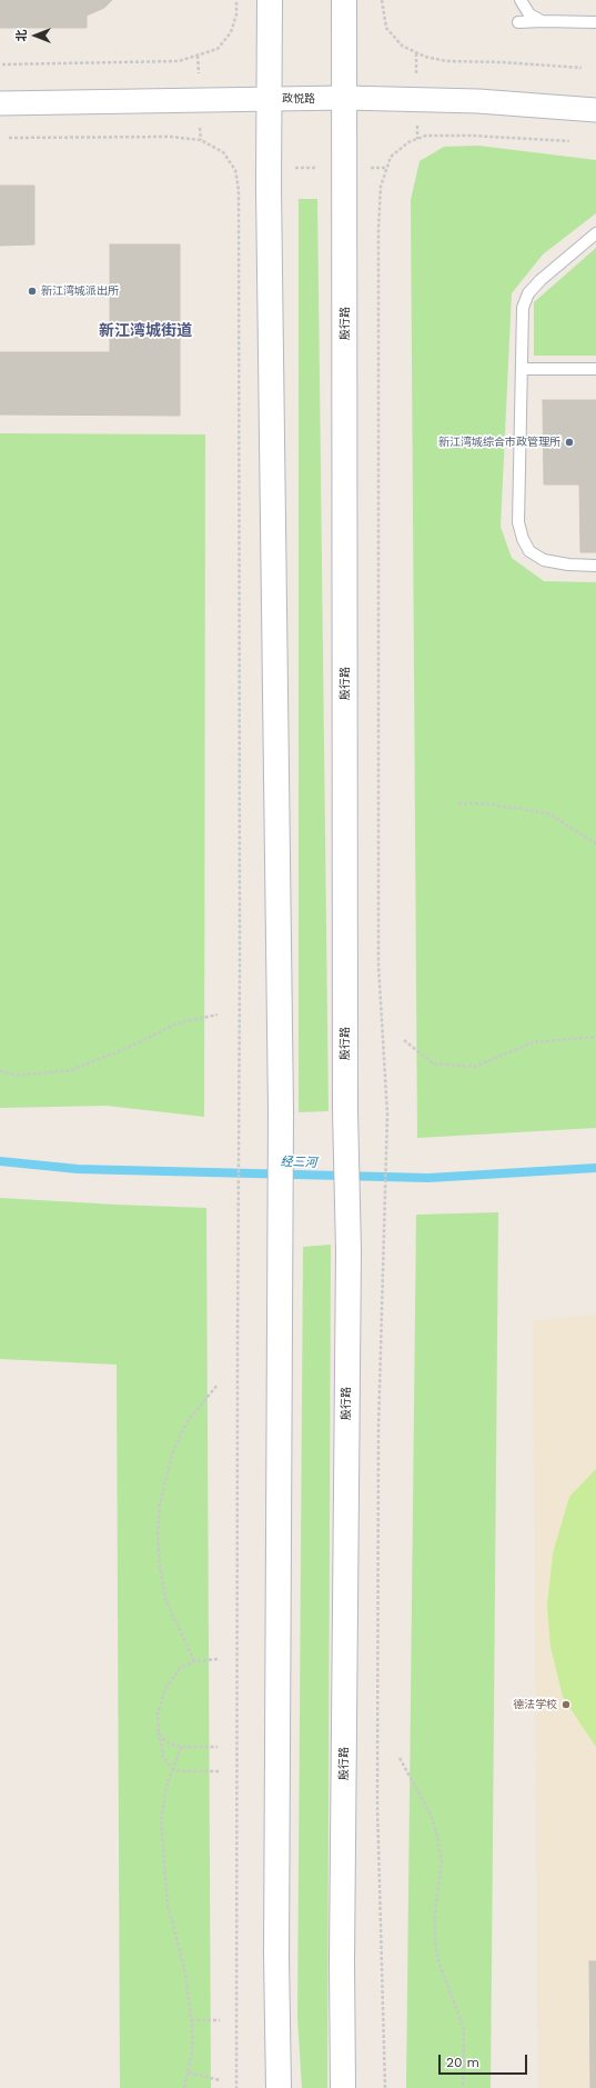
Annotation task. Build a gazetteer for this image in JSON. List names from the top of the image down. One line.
{"streets":{"main road":["殷行路"],"street":["政悦路"]},"crossings":[["政悦路","殷行路"]],"districts":["新江湾城街道"],"water":["经三河"],"places":["新江湾城派出所","新江湾城综合市政管理所","德法学校"],"scale_bar":"20 m","north":"left"}
